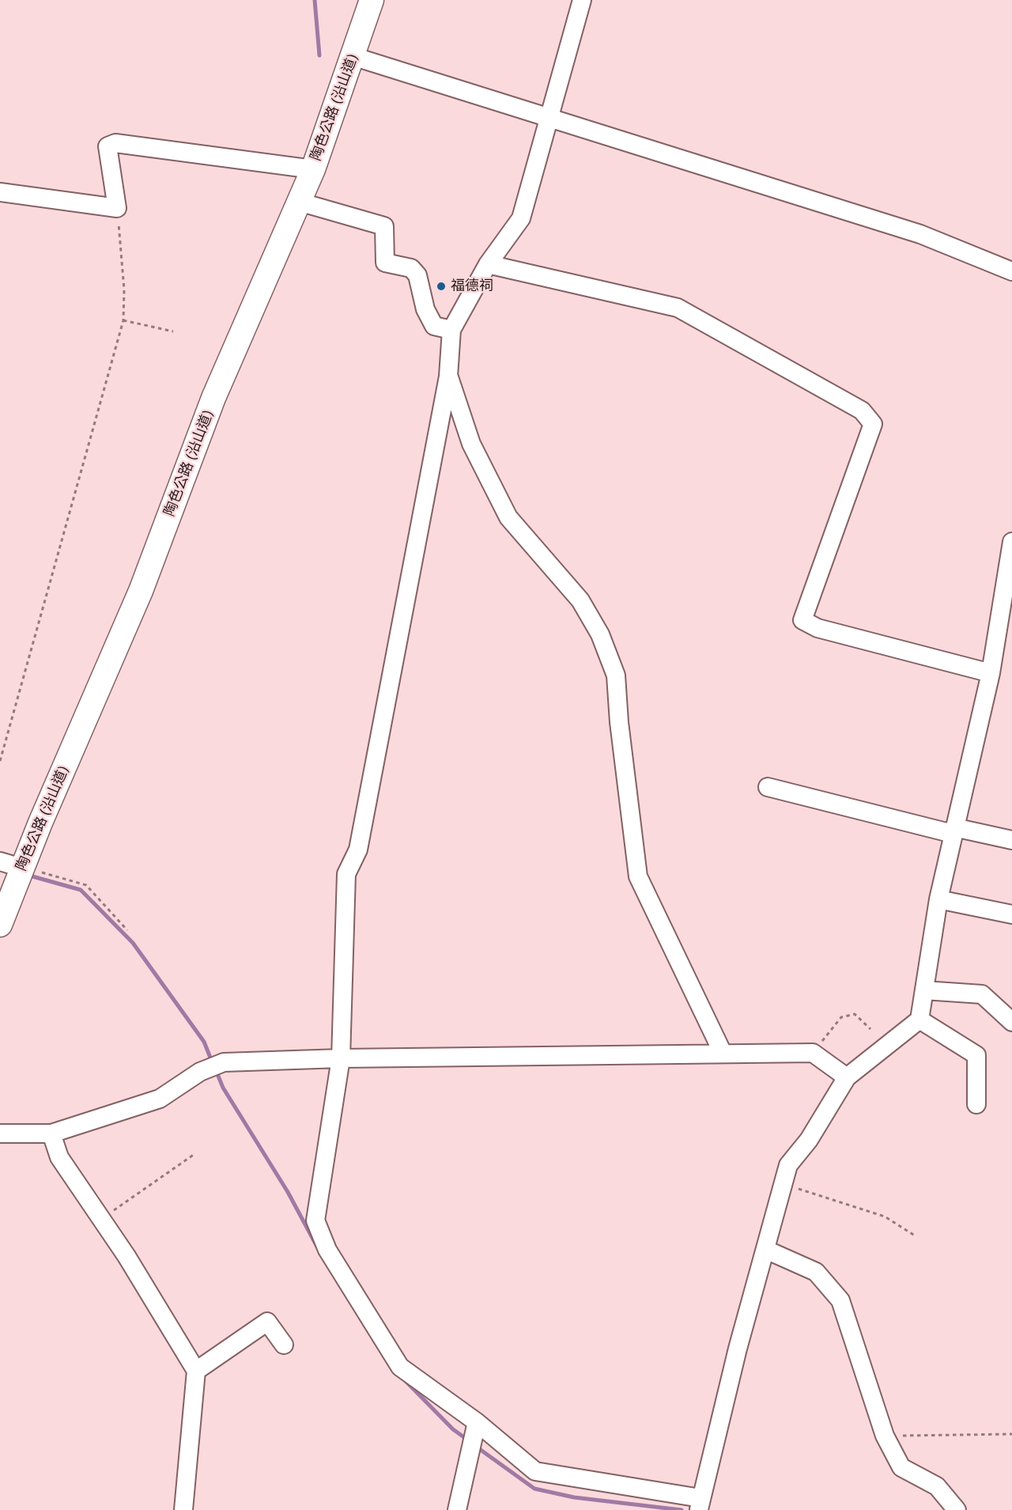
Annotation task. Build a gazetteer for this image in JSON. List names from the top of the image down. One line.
{"streets":{"main road":["陶色公路 (沿山道)"]},"places":["福德祠"]}
